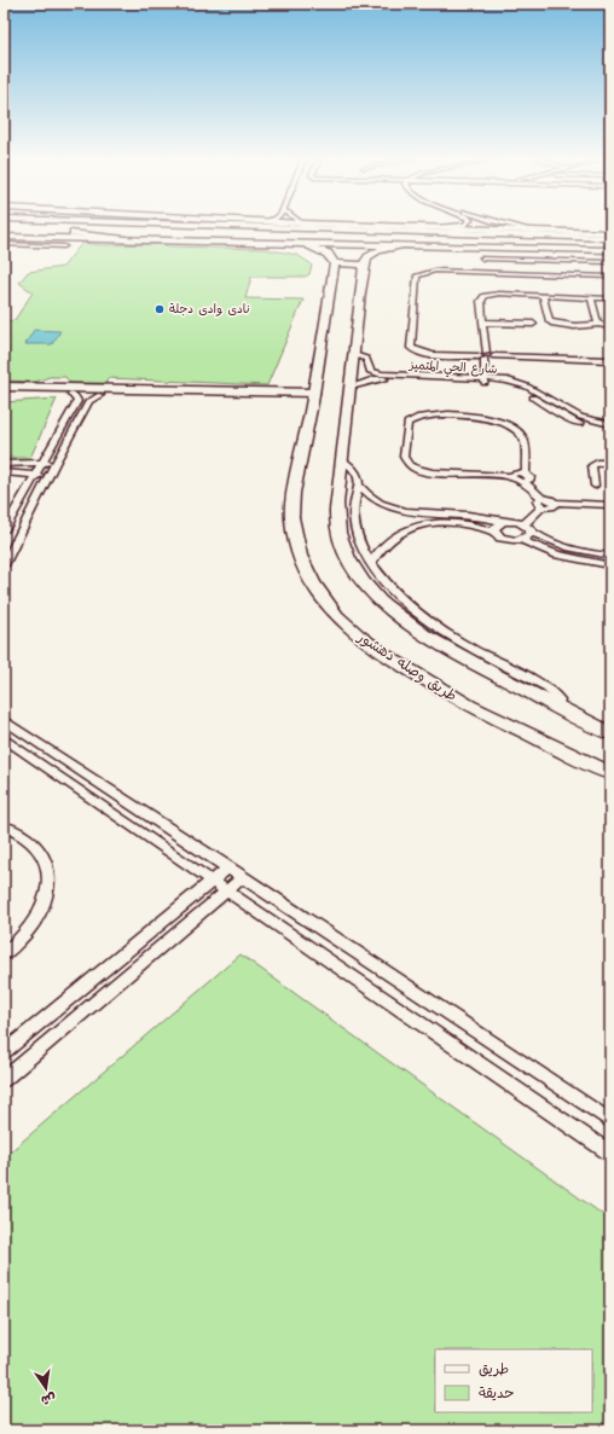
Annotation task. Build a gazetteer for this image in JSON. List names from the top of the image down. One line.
{"streets":{"main road":["طريق وصله دهشور"],"street":["شارع الحي المتميز"]},"places":["نادى وادى دجلة"],"legend":["طريق","حديقة"],"north":"bottom"}
